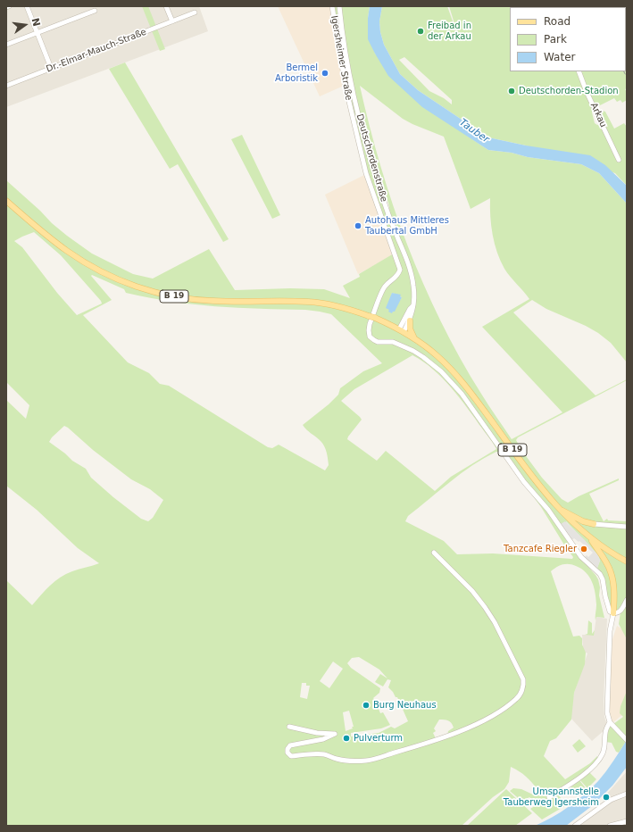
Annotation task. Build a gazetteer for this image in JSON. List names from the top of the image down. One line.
{"streets":{"main road":["B 19"],"street":["Dr.-Elmar-Mauch-Straße","Igersheimer Straße","Arkau","Deutschordenstraße"]},"crossings":[["Deutschordenstraße","B 19"]],"water":["Tauber"],"places":["Freibad in der Arkau","Bermel Arboristik","Deutschorden-Stadion","Autohaus Mittleres Taubertal GmbH","Tanzcafe Riegler","Burg Neuhaus","Pulverturm","Umspannstelle Tauberweg Igersheim"],"legend":["Road","Park","Water"],"north":"right"}
